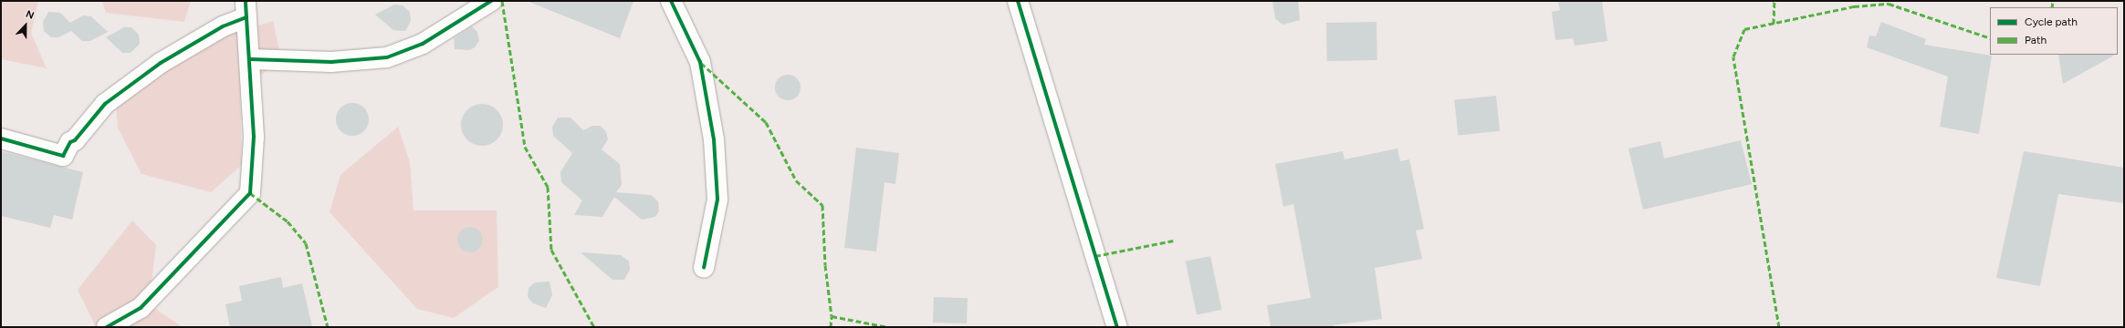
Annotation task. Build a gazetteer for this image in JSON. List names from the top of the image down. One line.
{"legend":["Cycle path","Path"],"north":"top"}
